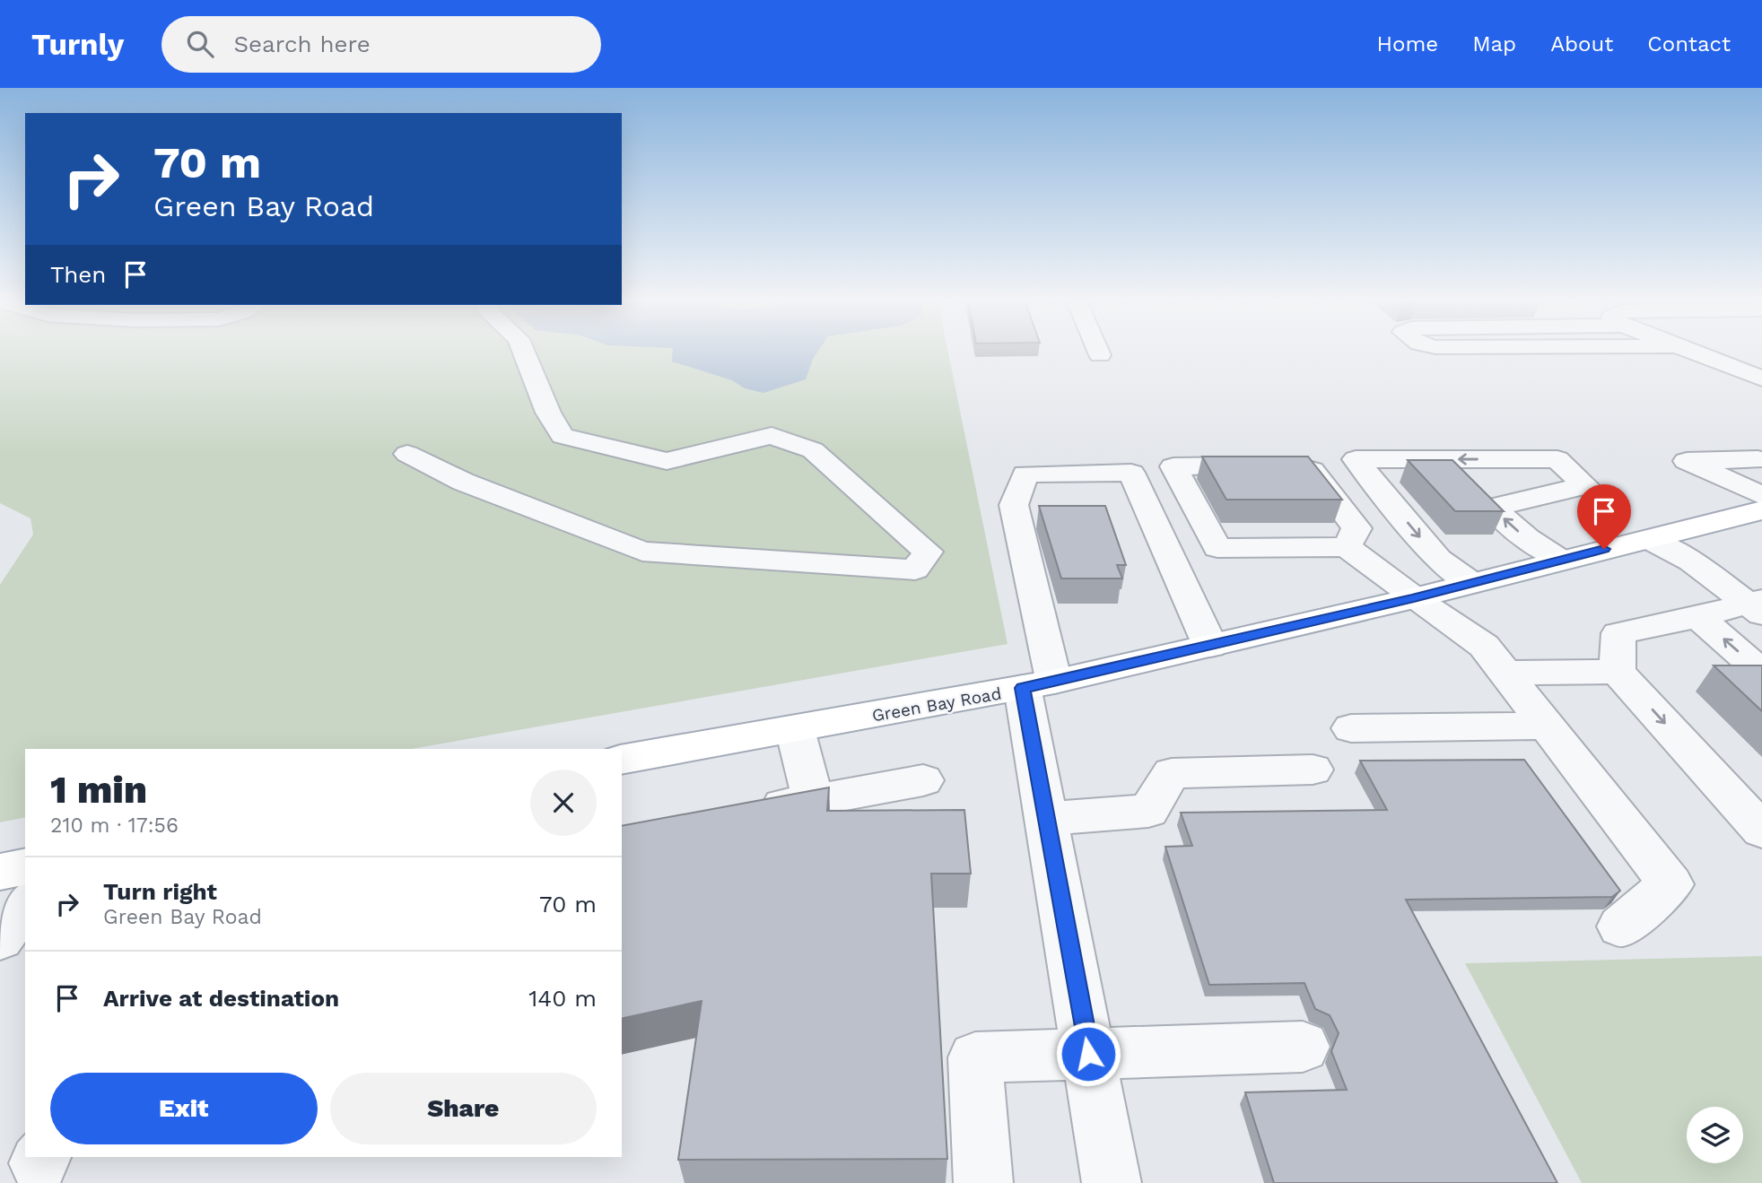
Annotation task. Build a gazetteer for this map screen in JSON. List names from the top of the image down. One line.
{"streets":{"main road":["Green Bay Road"]},"page":{"header":"Turnly","search":"Search here","nav":["Home","Map","About","Contact"],"turn":["70 m","Green Bay Road"],"then":"Then","heading":["1 min","210 m · 17:56"],"list":[{"name":"Turn right","note":"Green Bay Road","value":"70 m"},{"name":"Arrive at destination","value":"140 m"}],"buttons":["Exit","Share"]}}
